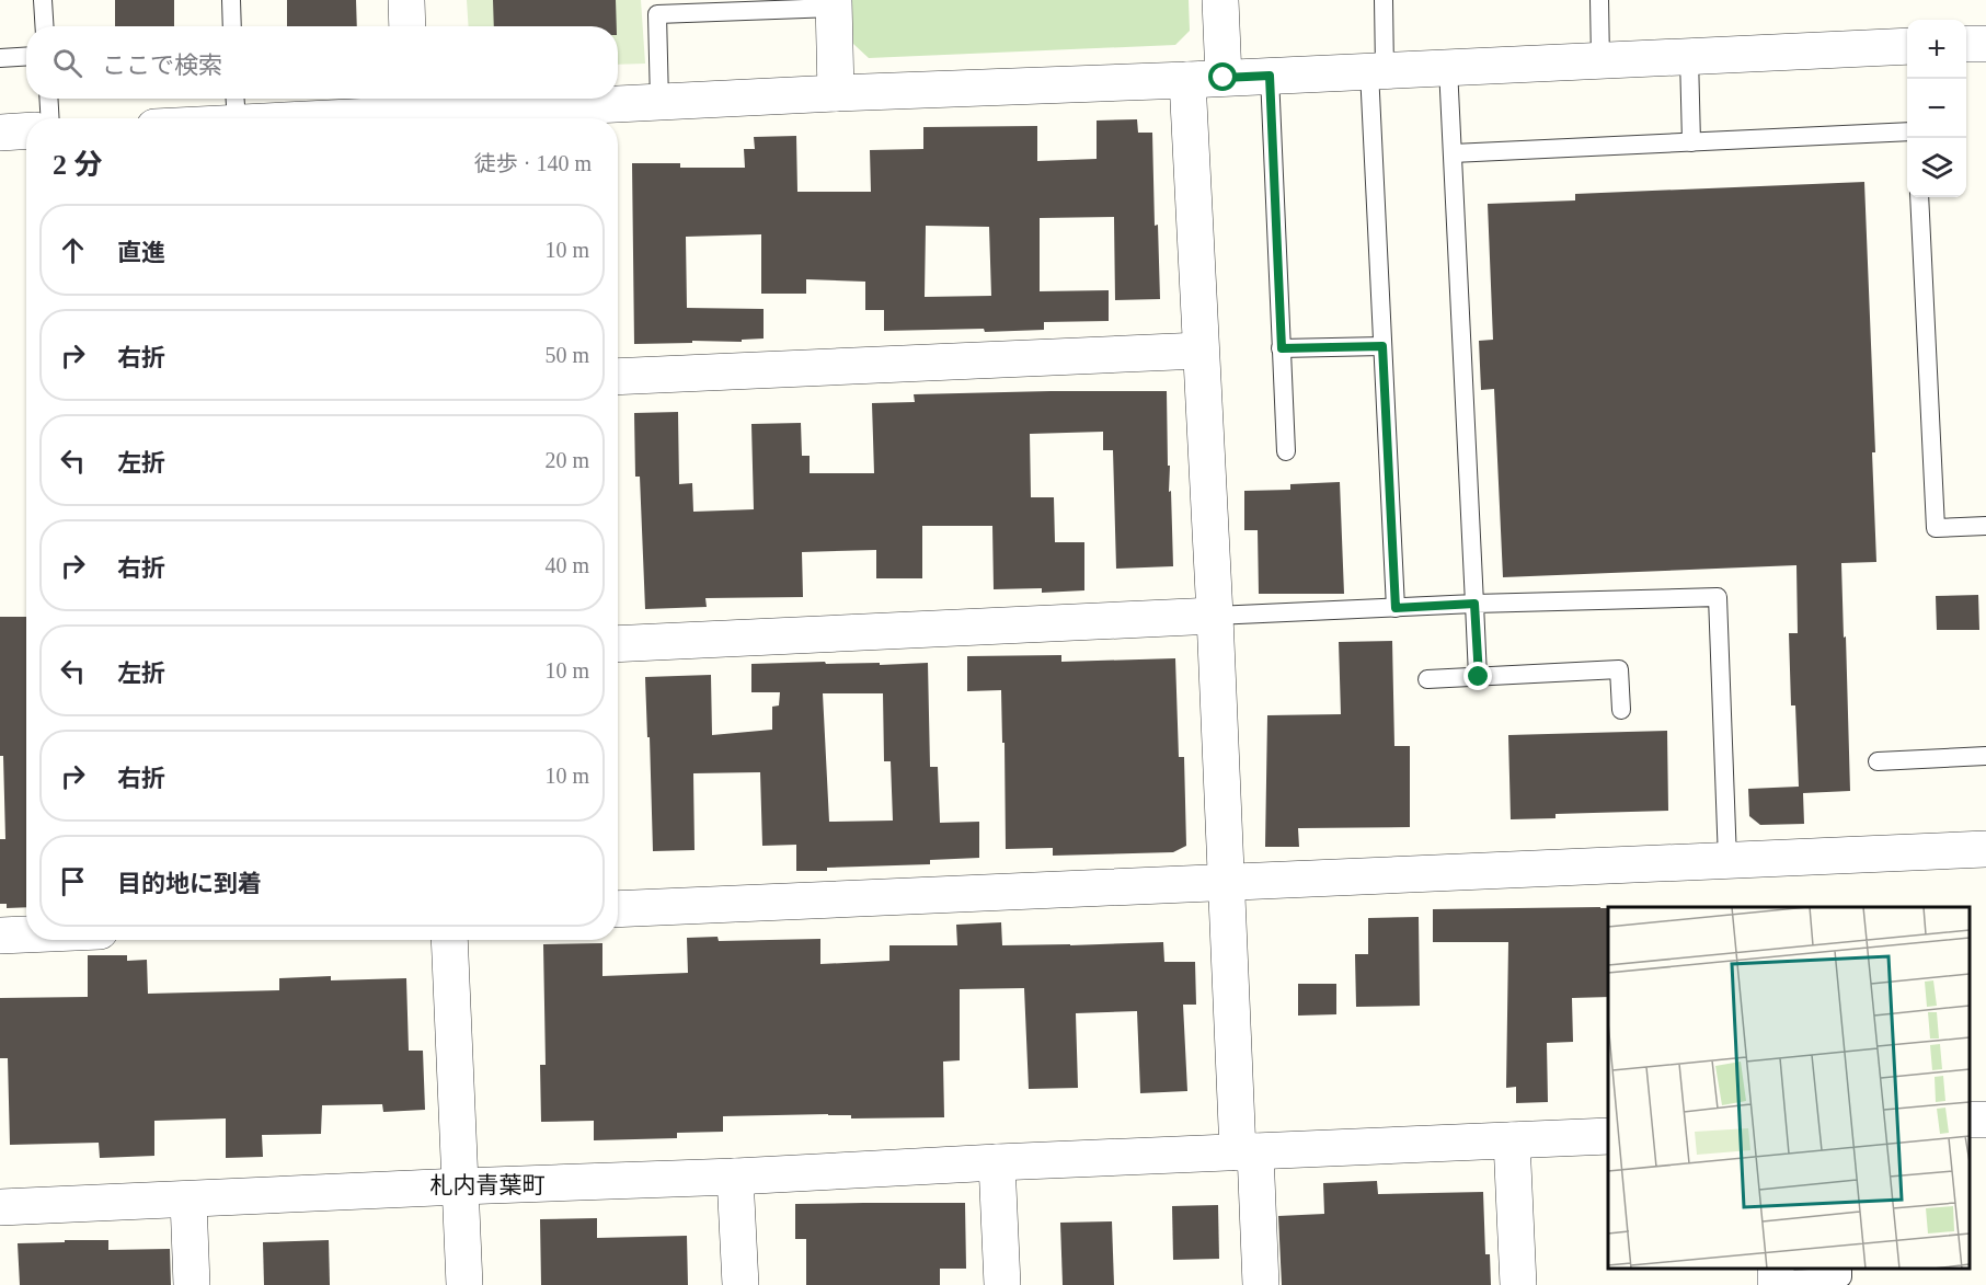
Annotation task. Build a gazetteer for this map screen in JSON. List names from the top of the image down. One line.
{"districts":["札内青葉町"],"page":{"map_buttons":["+","−"],"search":"ここで検索","heading":["2 分","徒歩 · 140 m"],"list":[["直進","10 m"],["右折","50 m"],["左折","20 m"],["右折","40 m"],["左折","10 m"],["右折","10 m"],"目的地に到着"]}}
